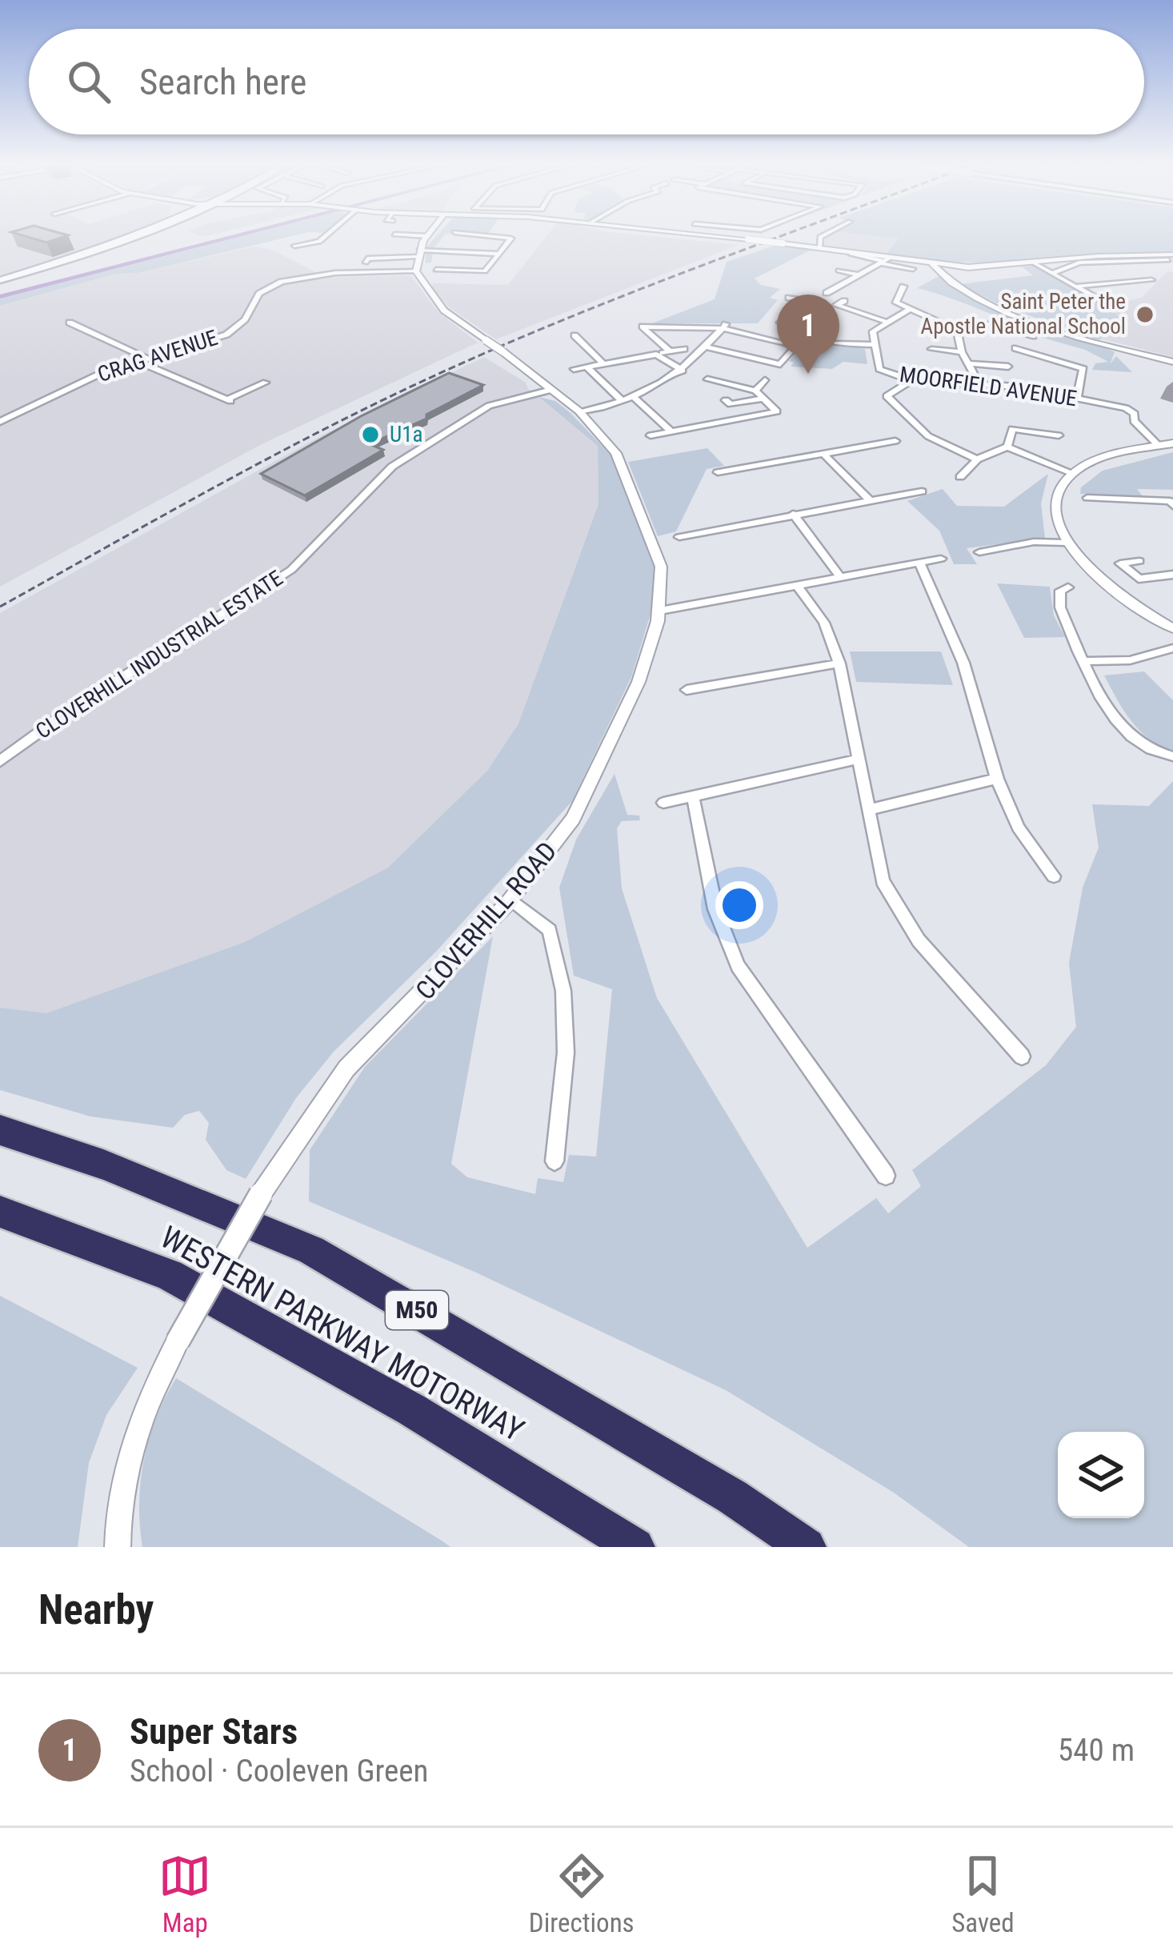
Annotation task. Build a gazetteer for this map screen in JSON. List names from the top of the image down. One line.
{"streets":{"highway":["M50","WESTERN PARKWAY MOTORWAY"],"street":["CRAG AVENUE","MOORFIELD AVENUE","CLOVERHILL INDUSTRIAL ESTATE","CLOVERHILL ROAD"]},"crossings":[["CRAG AVENUE","CLOVERHILL ROAD"],["CLOVERHILL INDUSTRIAL ESTATE","CLOVERHILL ROAD"]],"places":["Saint Peter the Apostle National School","U1a"],"page":{"search":"Search here","pins":"1","heading":"Nearby","list":[{"mark":"1","name":"Super Stars","note":"School · Cooleven Green","value":"540 m"}],"nav":["Map","Directions","Saved"]}}
